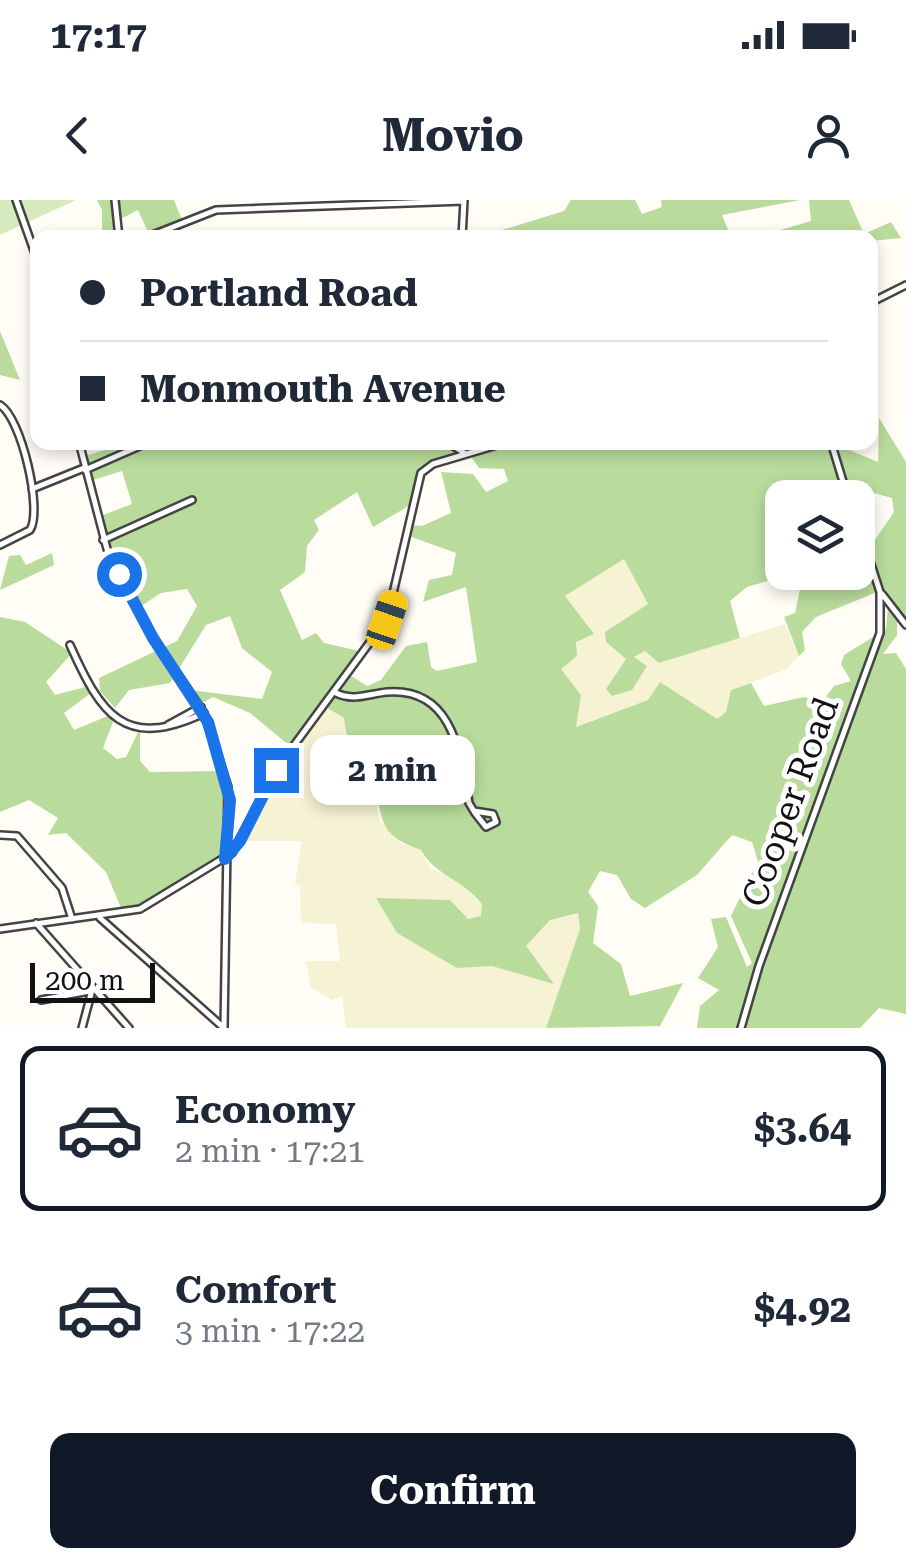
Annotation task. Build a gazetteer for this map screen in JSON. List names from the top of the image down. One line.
{"streets":{"street":["Cooper Road"]},"scale_bar":"200 m","page":{"status":"17:17","header":"Movio","banner":["Portland Road","Monmouth Avenue"],"bubble":"2 min","scale":"200 m","list":[{"name":"Economy","note":"2 min · 17:21","value":"$3.64"},{"name":"Comfort","note":"3 min · 17:22","value":"$4.92"}],"buttons":"Confirm"}}
